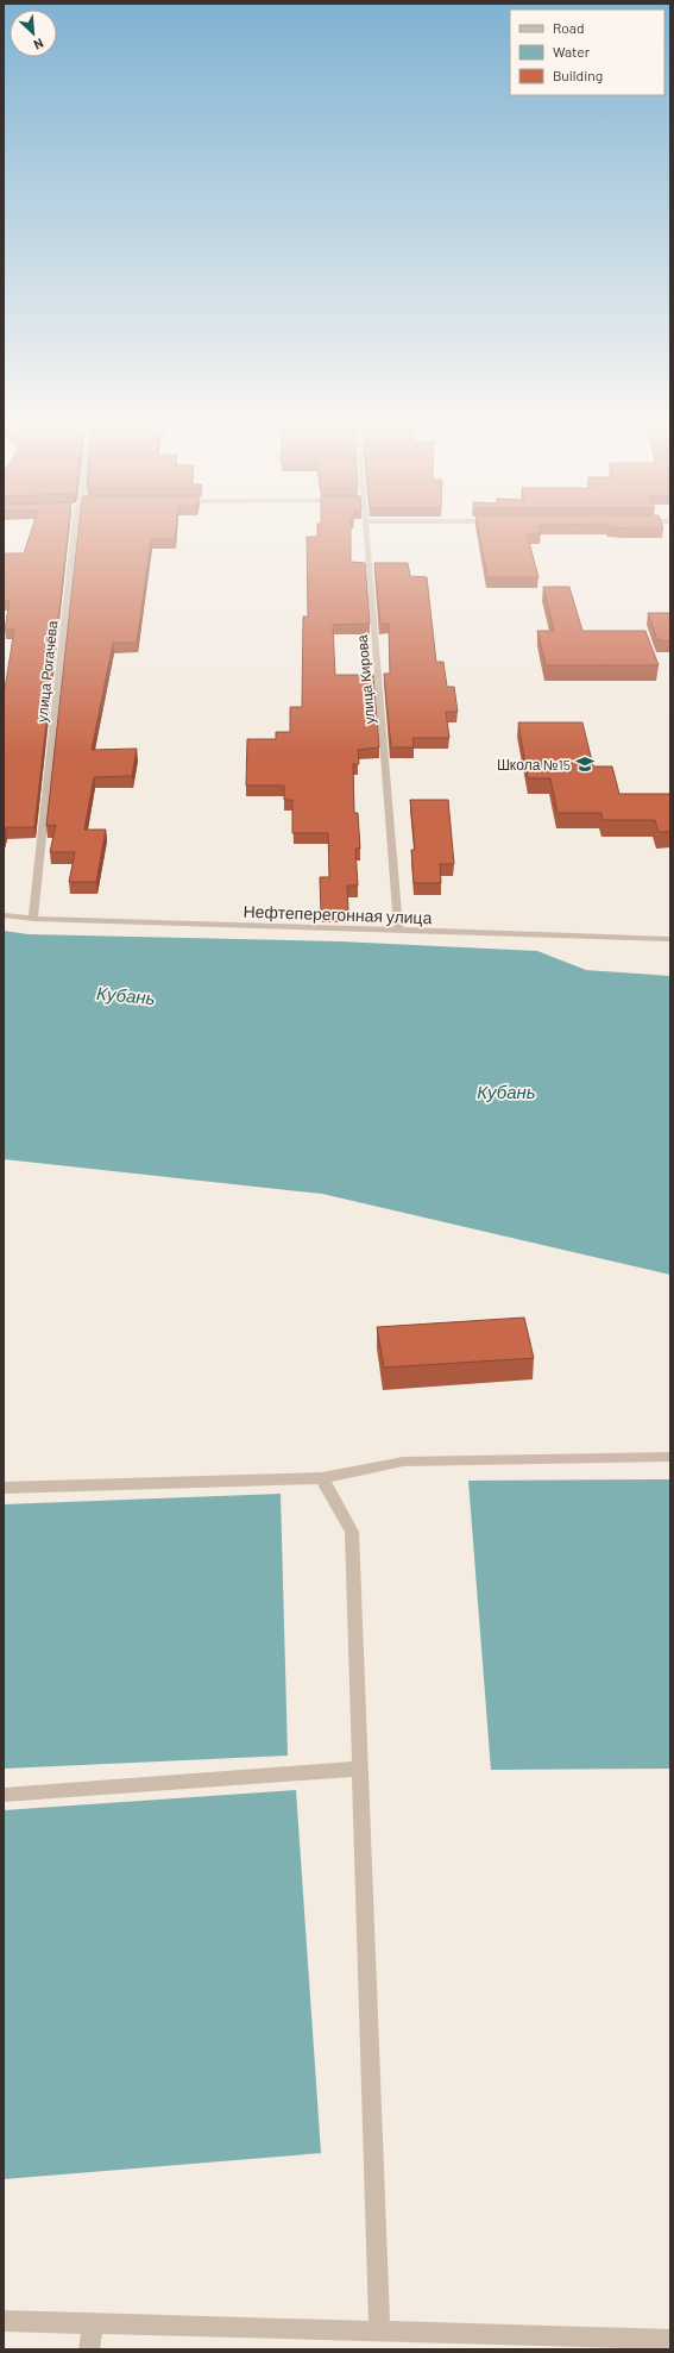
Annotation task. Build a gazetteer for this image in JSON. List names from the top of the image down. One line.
{"streets":{"street":["улица Рогачёва","улица Кирова","Нефтеперегонная улица"]},"crossings":[["улица Рогачёва","Нефтеперегонная улица"],["улица Кирова","Нефтеперегонная улица"]],"water":["Кубань"],"places":{"school or university":["Школа №15"]},"legend":["Road","Water","Building"],"north":"bottom right"}
